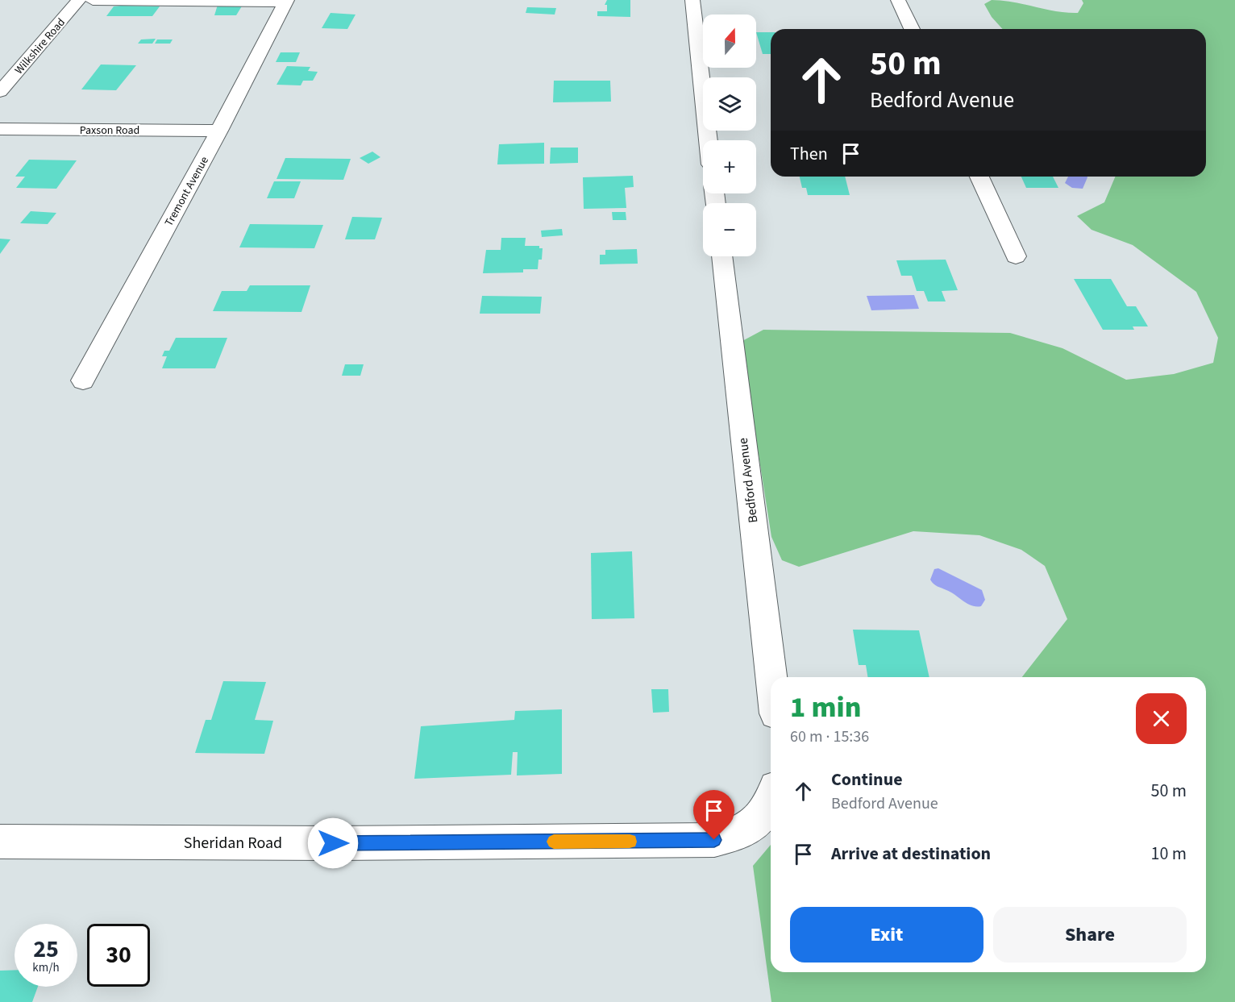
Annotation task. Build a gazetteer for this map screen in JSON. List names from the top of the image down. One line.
{"streets":{"street":["Wilkshire Road","Paxson Road","Tremont Avenue","Bedford Avenue","Sheridan Road"]},"crossings":[["Paxson Road","Tremont Avenue"]],"north":"top","page":{"map_buttons":["+","−"],"turn":["50 m","Bedford Avenue"],"then":"Then","heading":["1 min","60 m · 15:36"],"list":[{"name":"Continue","note":"Bedford Avenue","value":"50 m"},{"name":"Arrive at destination","value":"10 m"}],"buttons":["Exit","Share"],"speed":"25 km/h","limit":"30"}}
